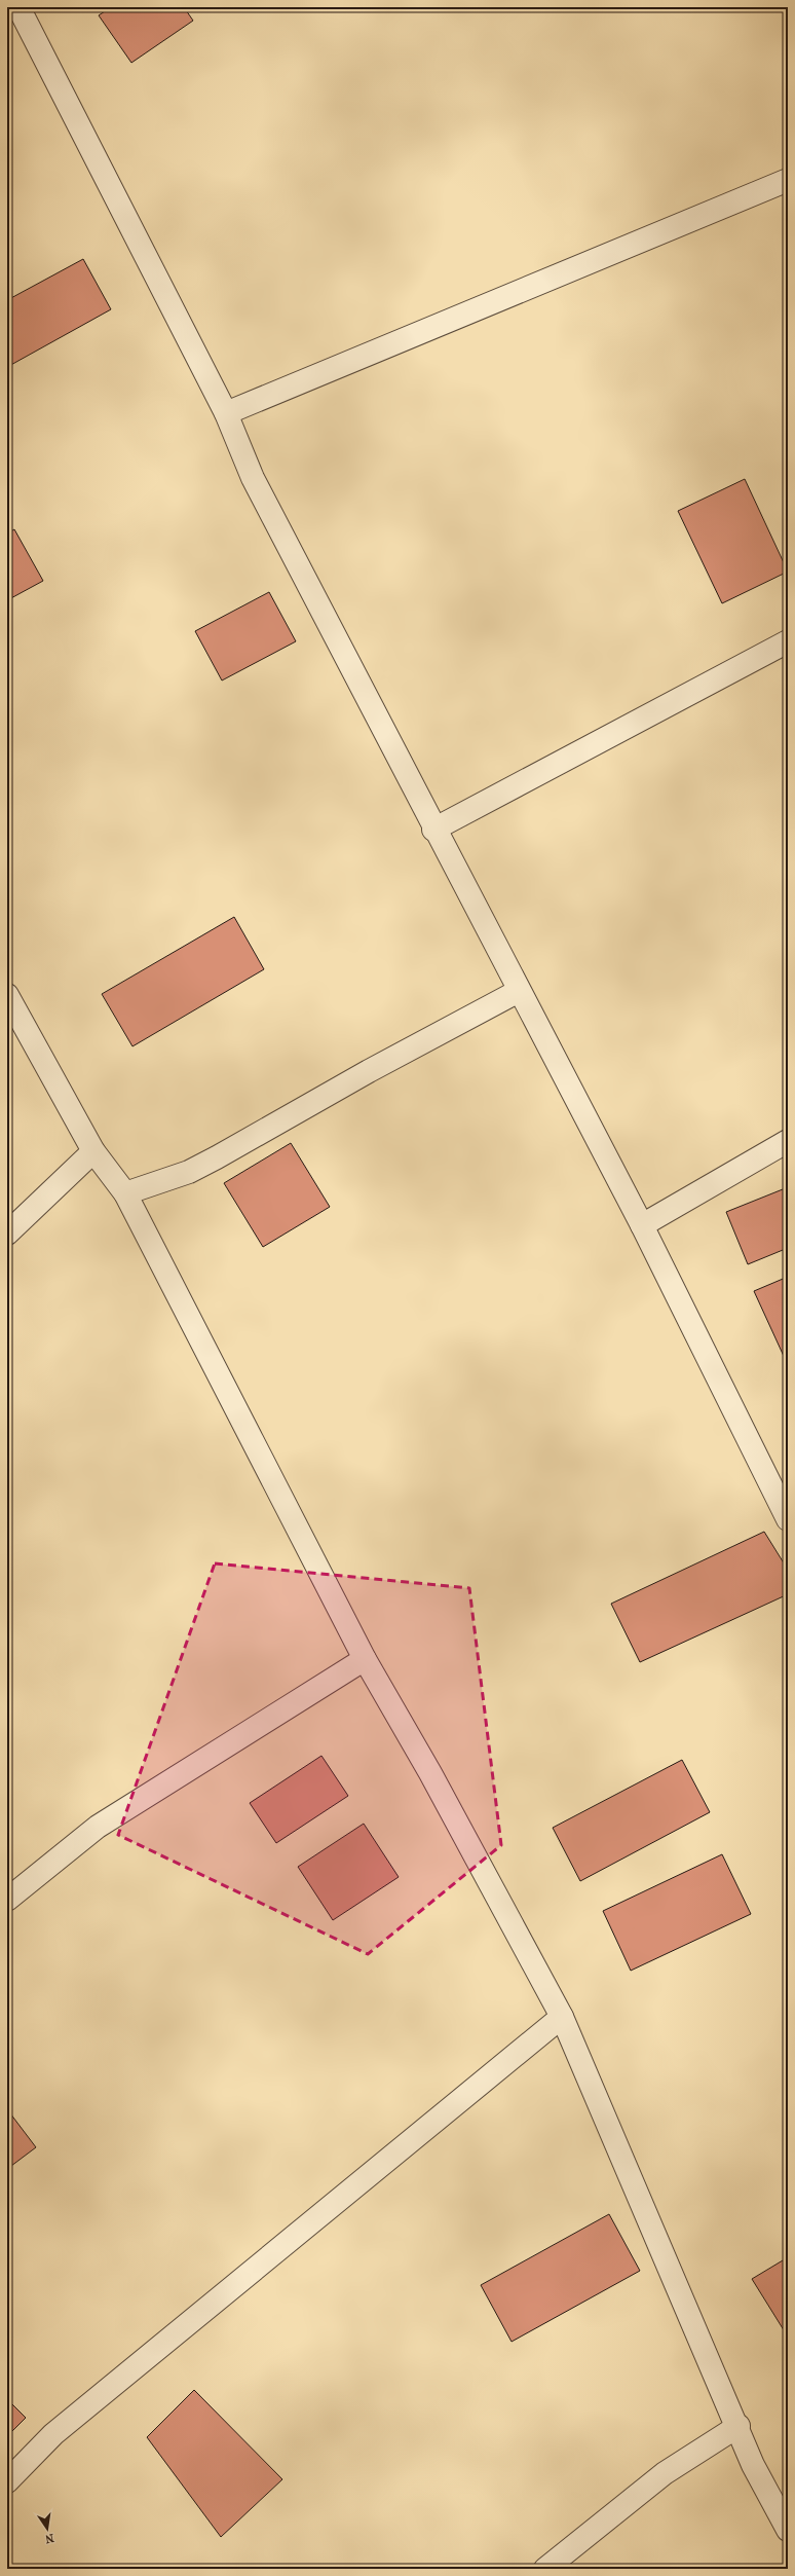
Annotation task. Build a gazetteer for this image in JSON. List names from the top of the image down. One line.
{"north":"bottom"}
